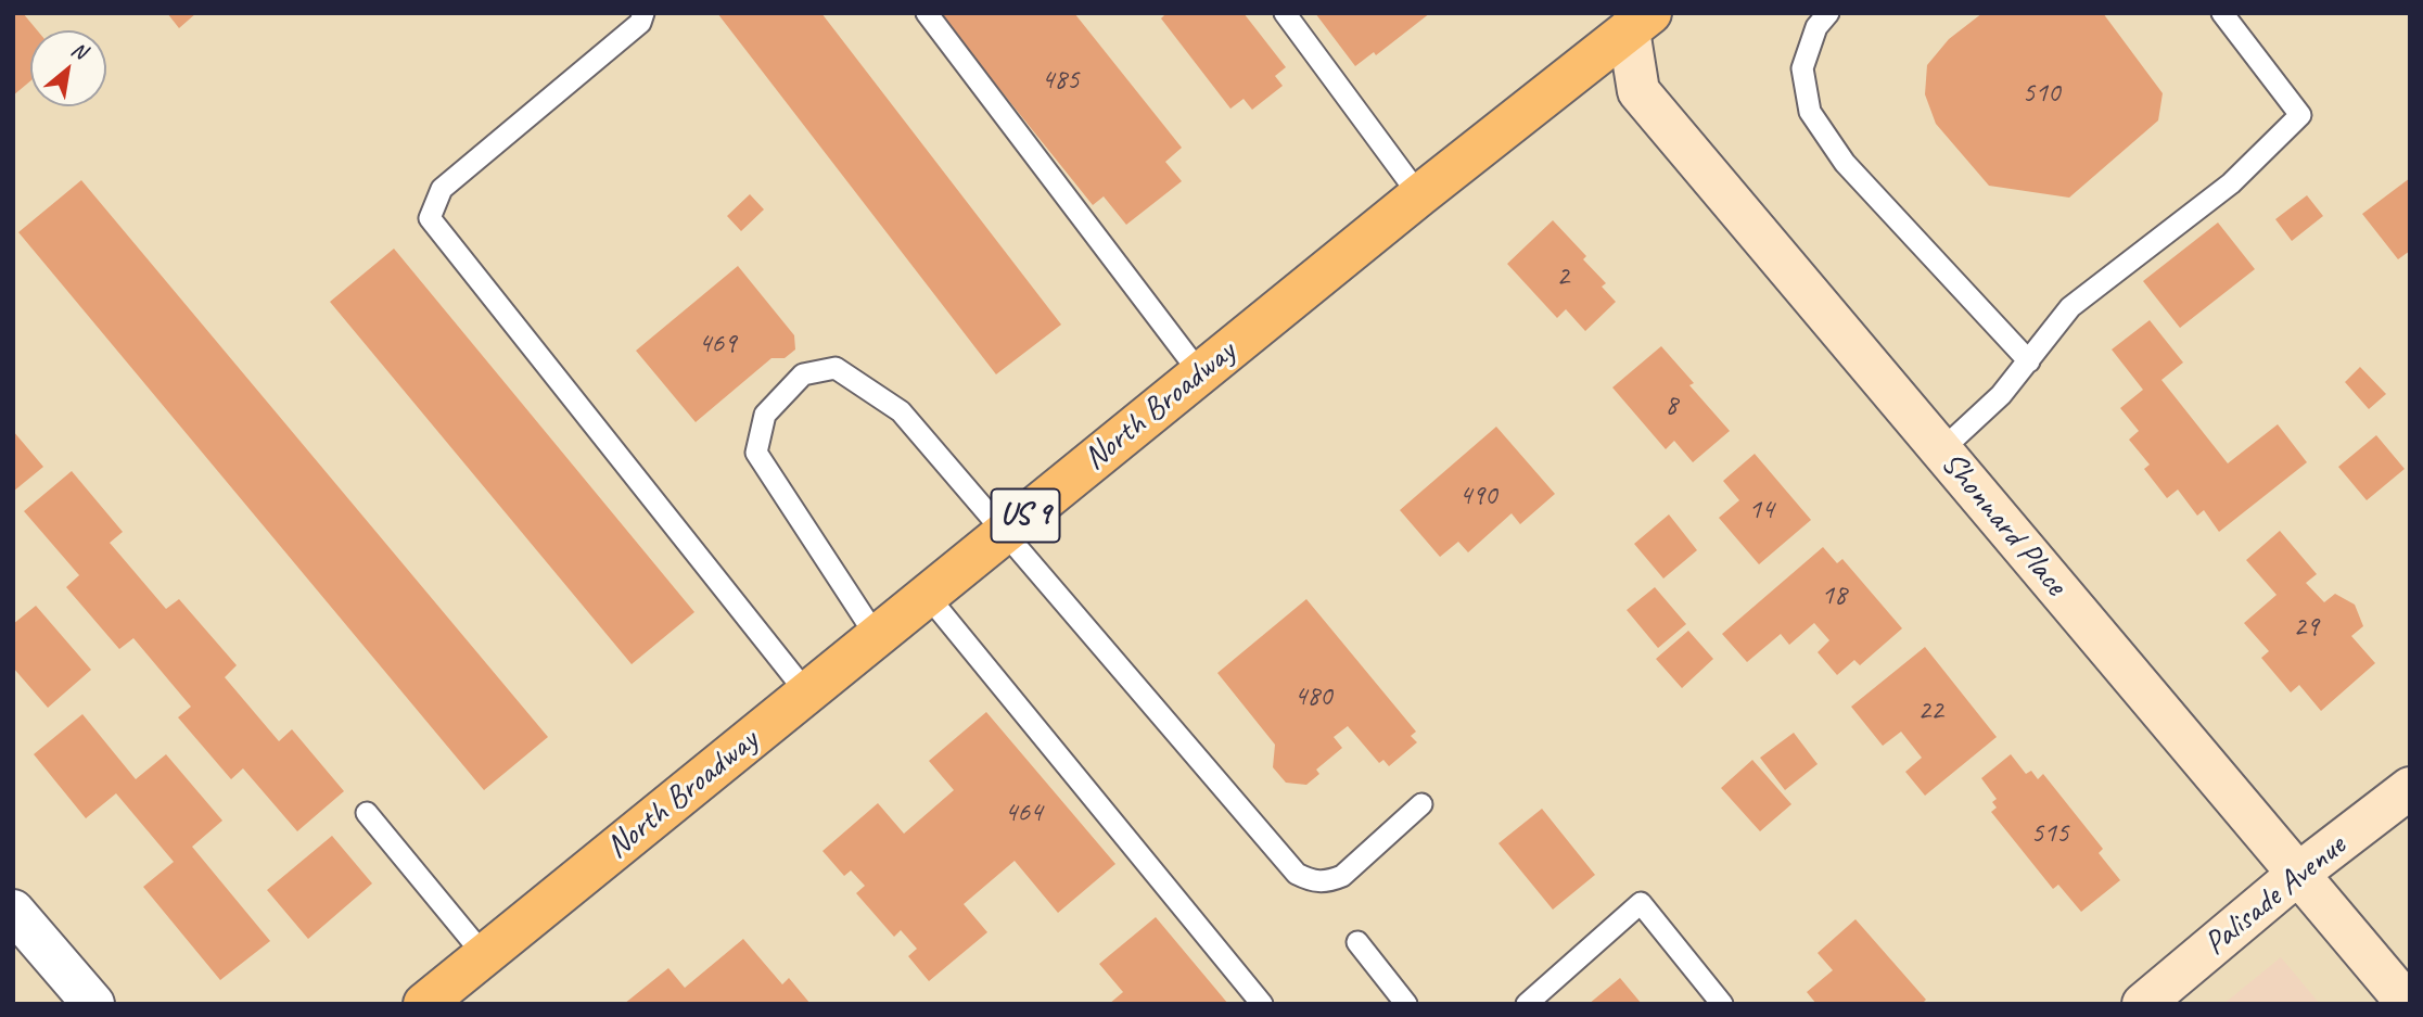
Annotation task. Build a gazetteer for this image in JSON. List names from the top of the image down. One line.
{"streets":{"main road":["North Broadway","US 9"],"street":["Shonnard Place","Palisade Avenue"]},"crossings":[["North Broadway","Shonnard Place"],["Shonnard Place","Palisade Avenue"]],"house_numbers":["485","510","2","469","8","490","14","18","29","480","22","464","515"],"north":"top right"}
